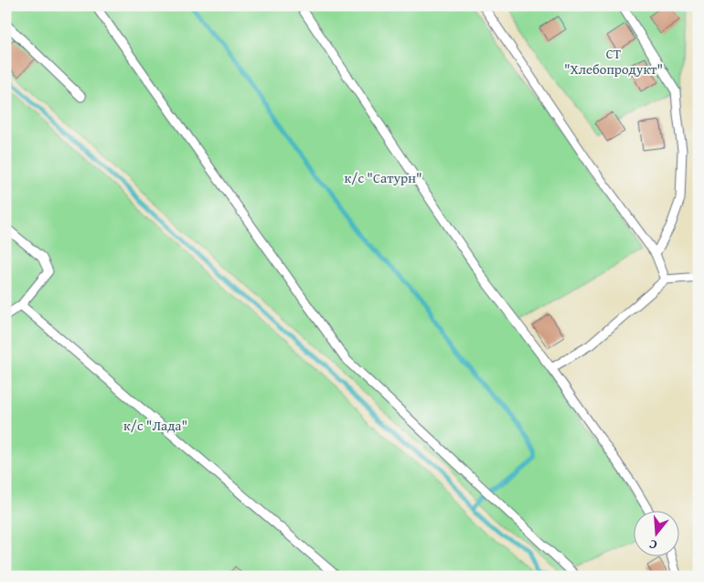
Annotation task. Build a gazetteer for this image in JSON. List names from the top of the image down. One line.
{"parks":["СТ \"Хлебопродукт\"","к/с \"Сатурн\"","к/с \"Лада\""],"north":"bottom"}
